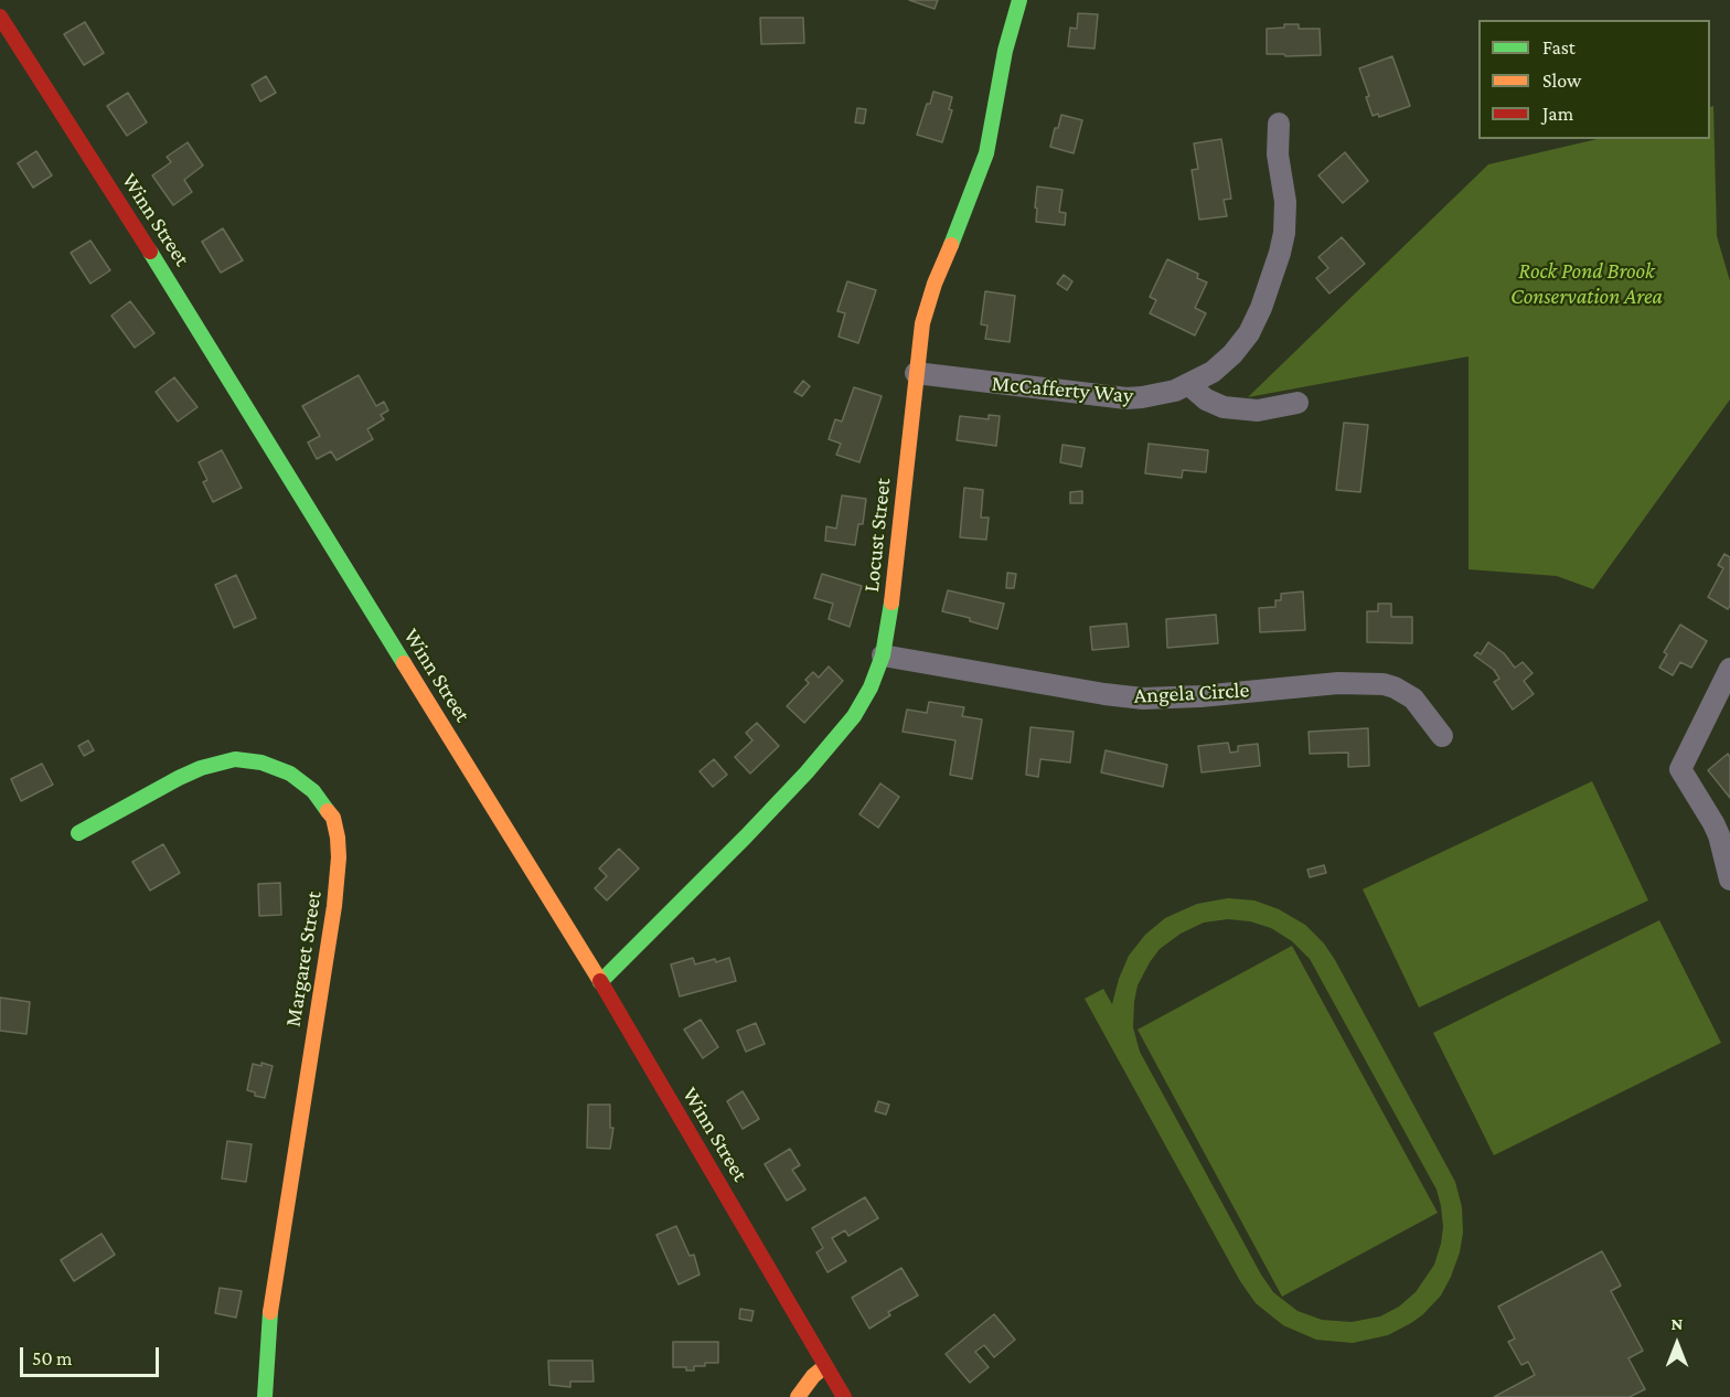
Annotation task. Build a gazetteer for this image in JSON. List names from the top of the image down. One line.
{"streets":{"street":["Winn Street","McCafferty Way","Locust Street","Angela Circle","Margaret Street"]},"crossings":[["Winn Street","Locust Street"],["McCafferty Way","Locust Street"],["Locust Street","Angela Circle"]],"parks":["Rock Pond Brook Conservation Area"],"legend":["Fast","Slow","Jam"],"scale_bar":"50 m","north":"top"}
